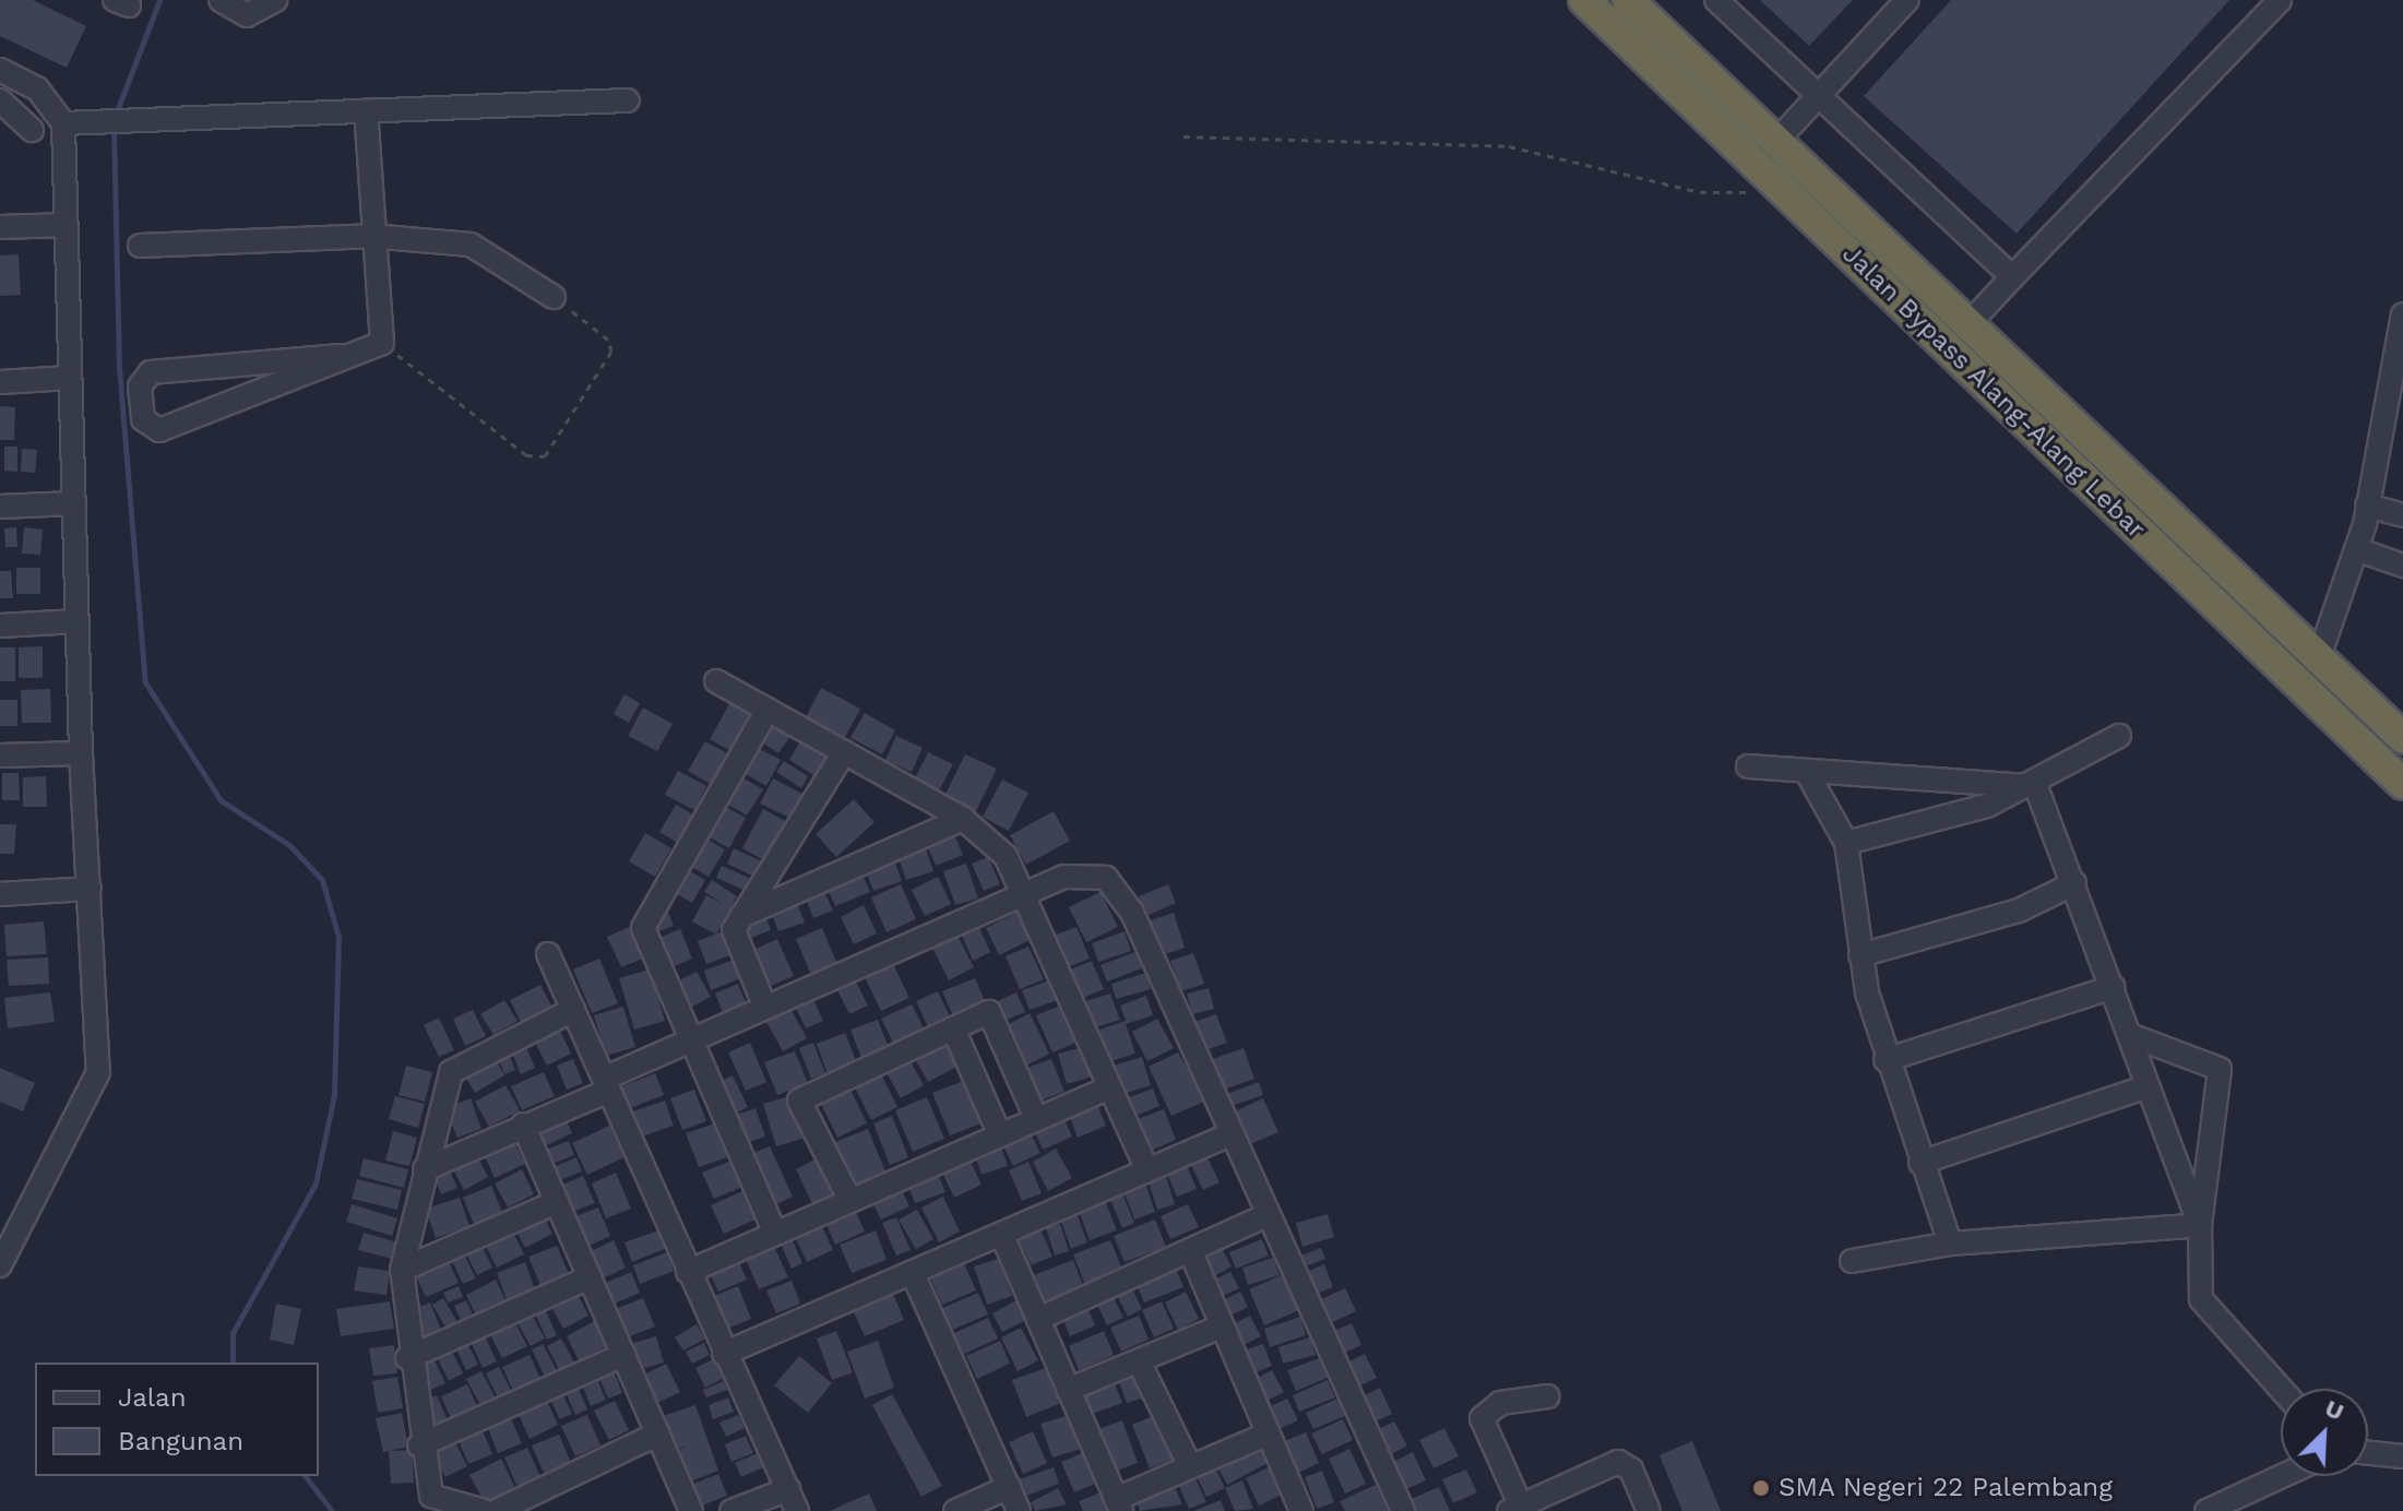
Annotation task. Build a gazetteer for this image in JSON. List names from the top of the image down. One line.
{"streets":{"highway":["Jalan Bypass Alang-Alang Lebar"]},"places":["SMA Negeri 22 Palembang"],"legend":["Jalan","Bangunan"],"north":"top right"}
